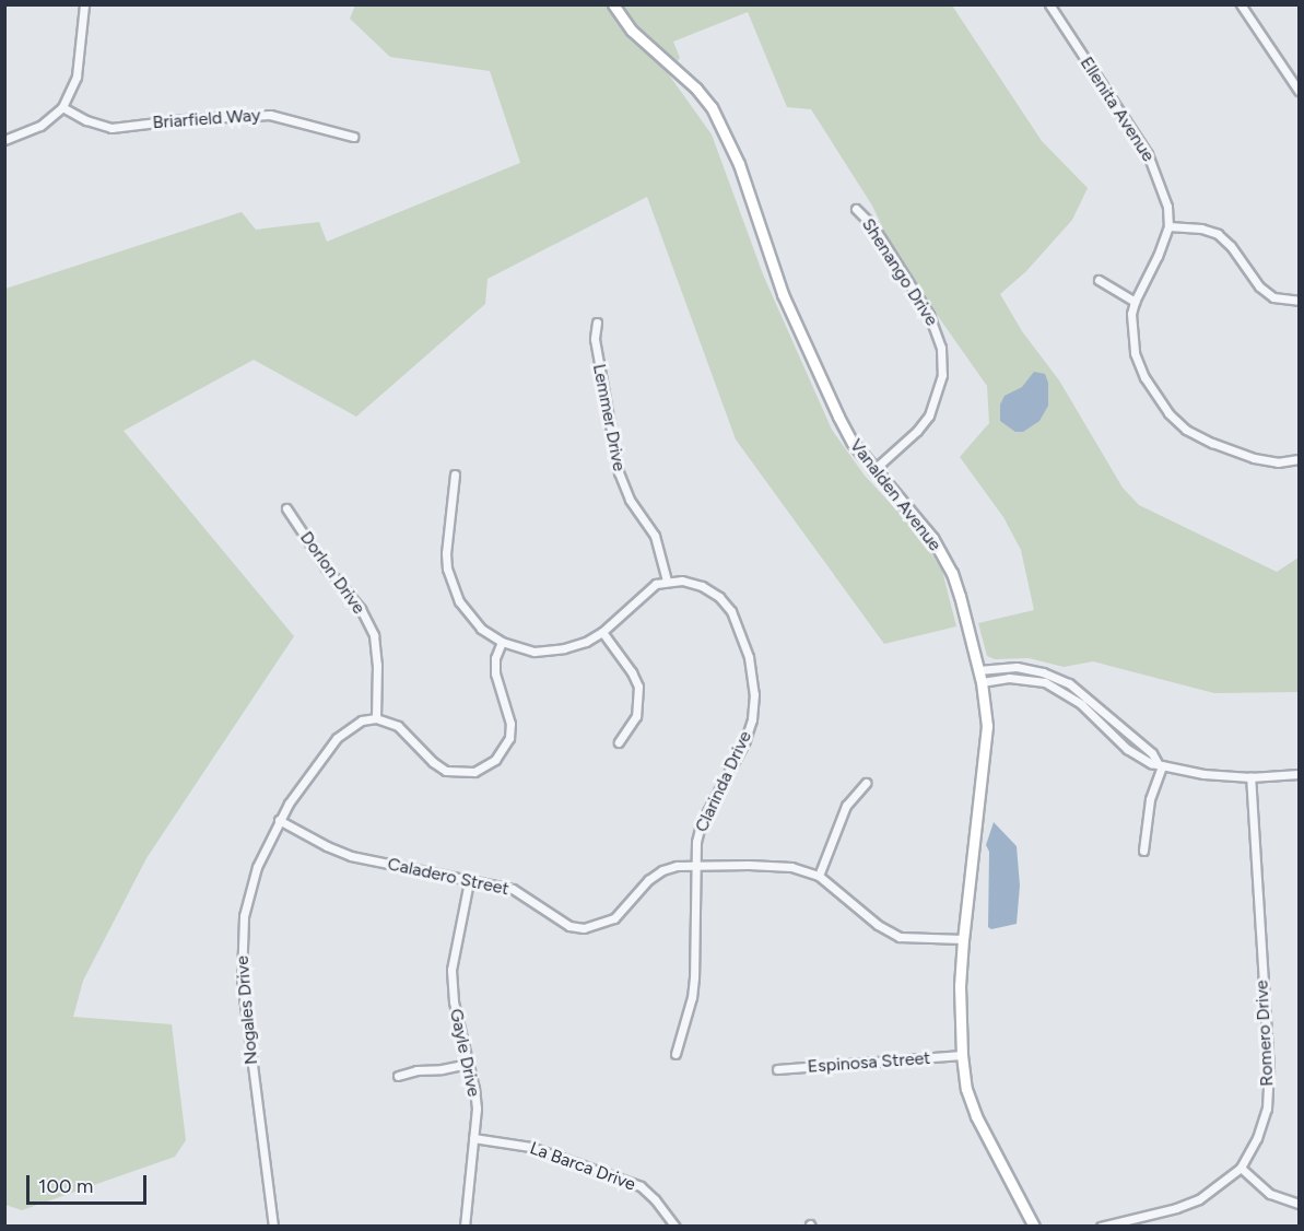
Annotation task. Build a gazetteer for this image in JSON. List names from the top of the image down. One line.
{"streets":{"main road":["Vanalden Avenue"],"street":["Ellenita Avenue","Briarfield Way","Shenango Drive","Lemmer Drive","Dorlon Drive","Clarinda Drive","Caladero Street","Nogales Drive","Romero Drive","Gayle Drive","Espinosa Street","La Barca Drive"]},"crossings":[["Shenango Drive","Vanalden Avenue"],["Lemmer Drive","Clarinda Drive"],["Vanalden Avenue","Caladero Street"],["Vanalden Avenue","Espinosa Street"],["Dorlon Drive","Nogales Drive"],["Clarinda Drive","Caladero Street"],["Caladero Street","Nogales Drive"],["Caladero Street","Gayle Drive"],["Gayle Drive","La Barca Drive"]],"scale_bar":"100 m"}
